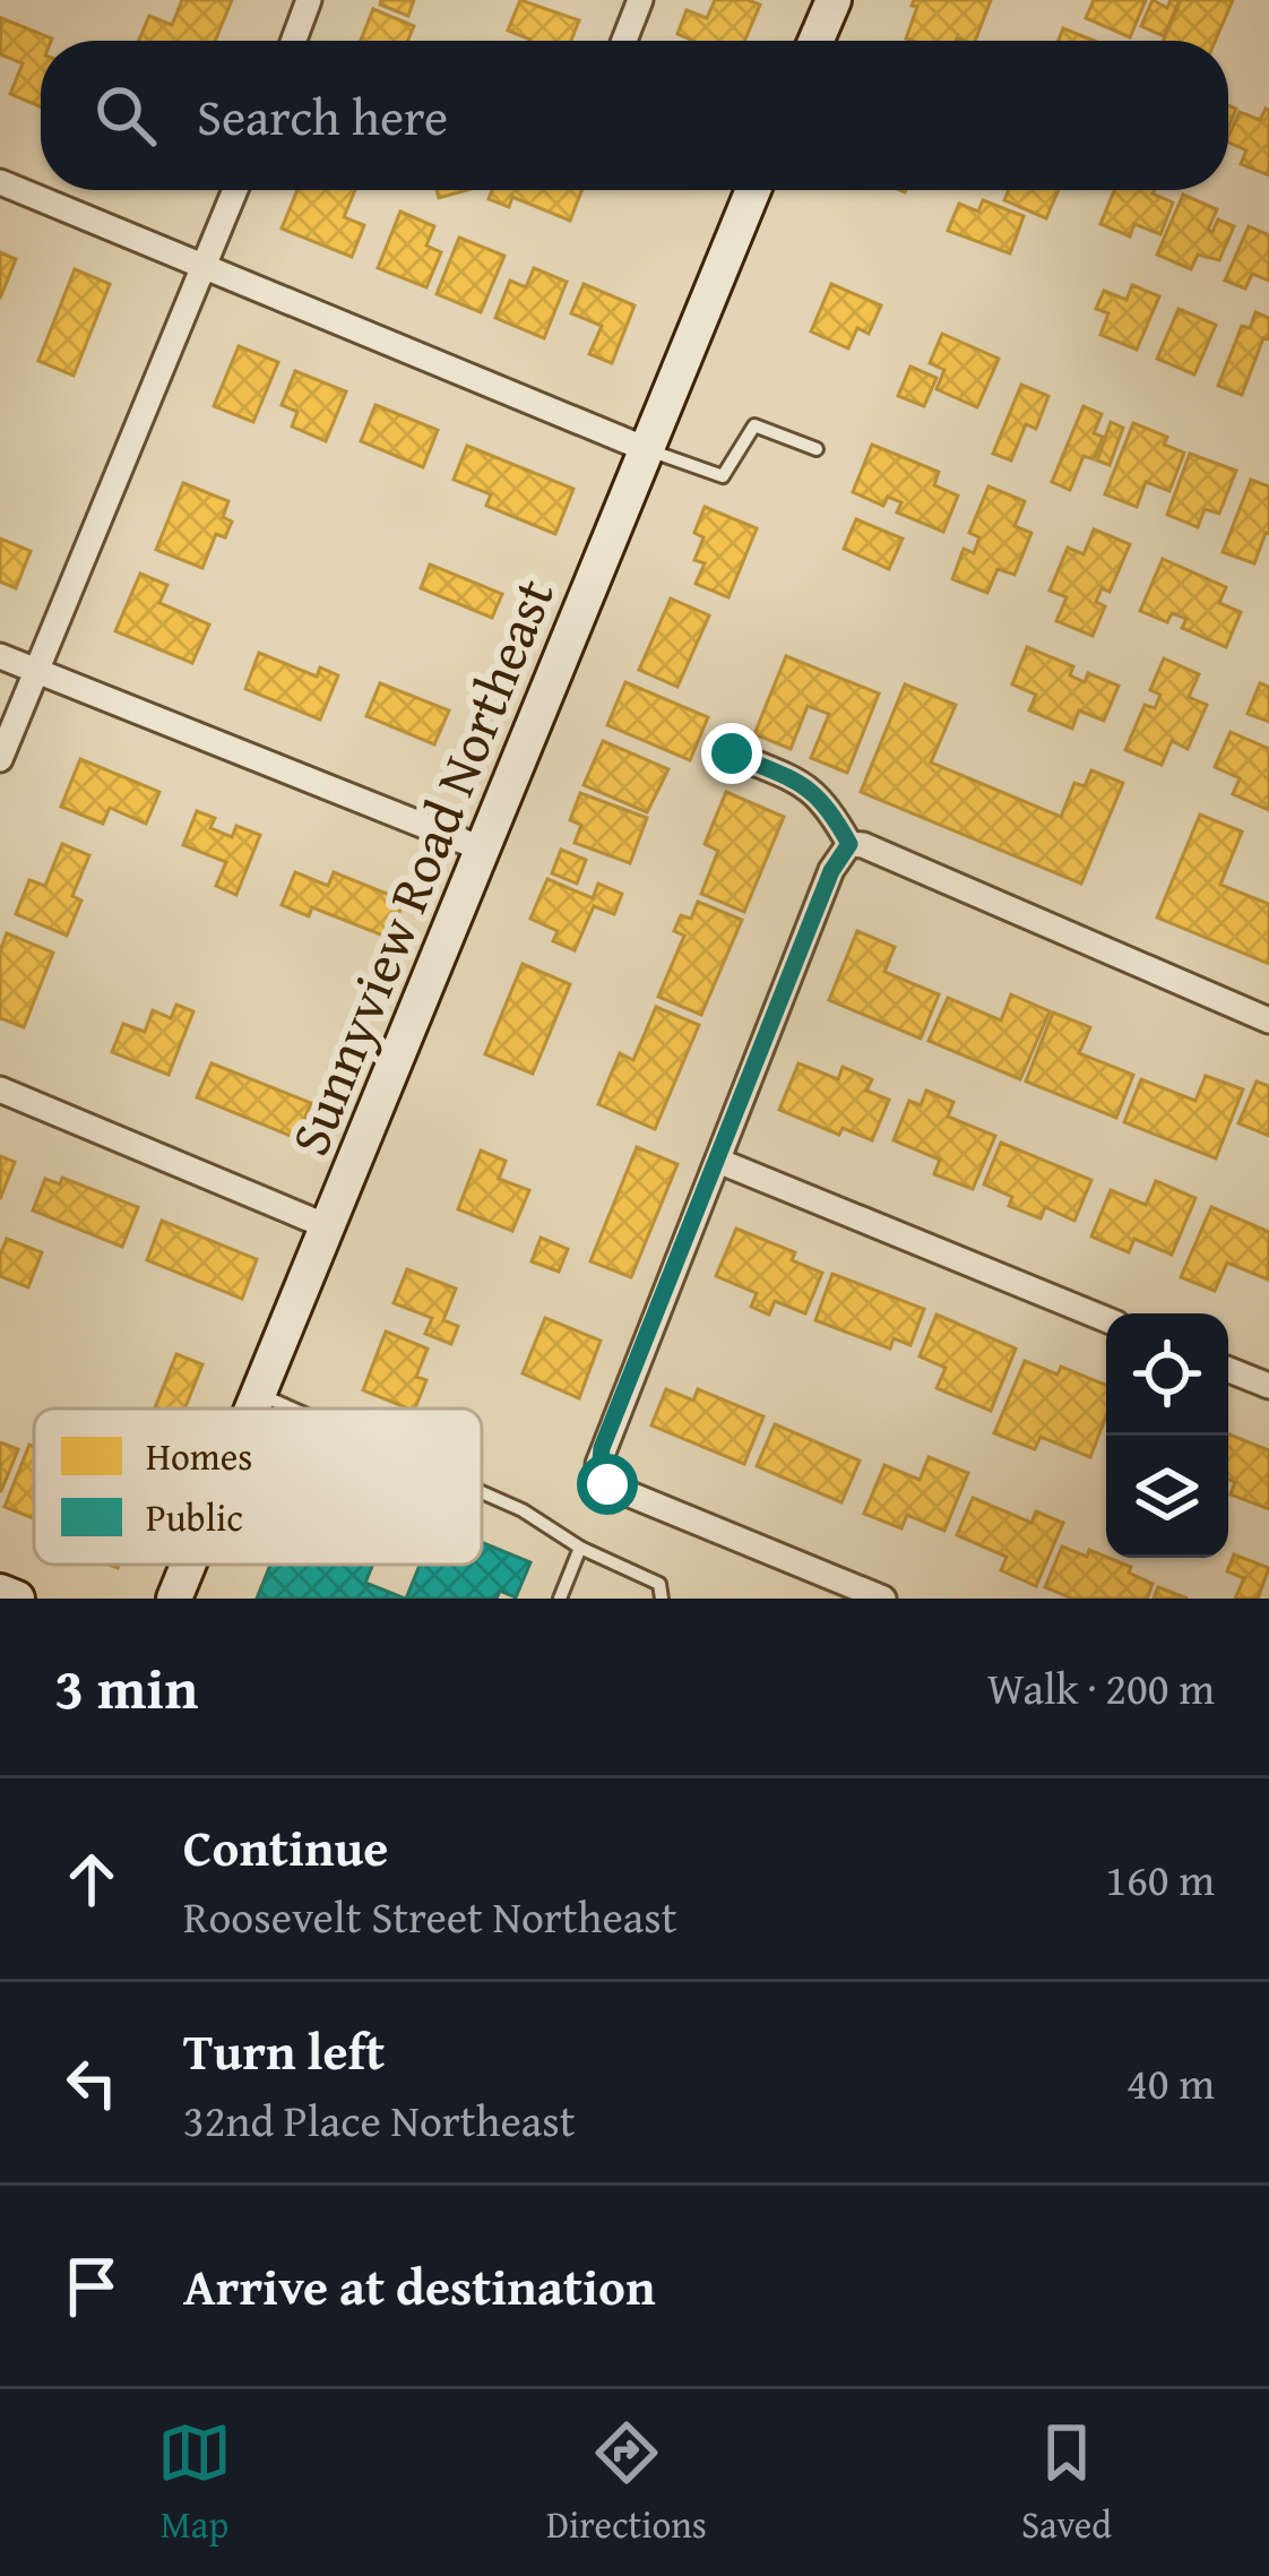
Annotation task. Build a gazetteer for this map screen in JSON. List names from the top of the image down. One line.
{"streets":{"main road":["Sunnyview Road Northeast"]},"legend":["Homes","Public"],"page":{"search":"Search here","heading":["3 min","Walk · 200 m"],"list":[["Continue","Roosevelt Street Northeast","160 m"],["Turn left","32nd Place Northeast","40 m"],"Arrive at destination"],"nav":["Map","Directions","Saved"]}}
